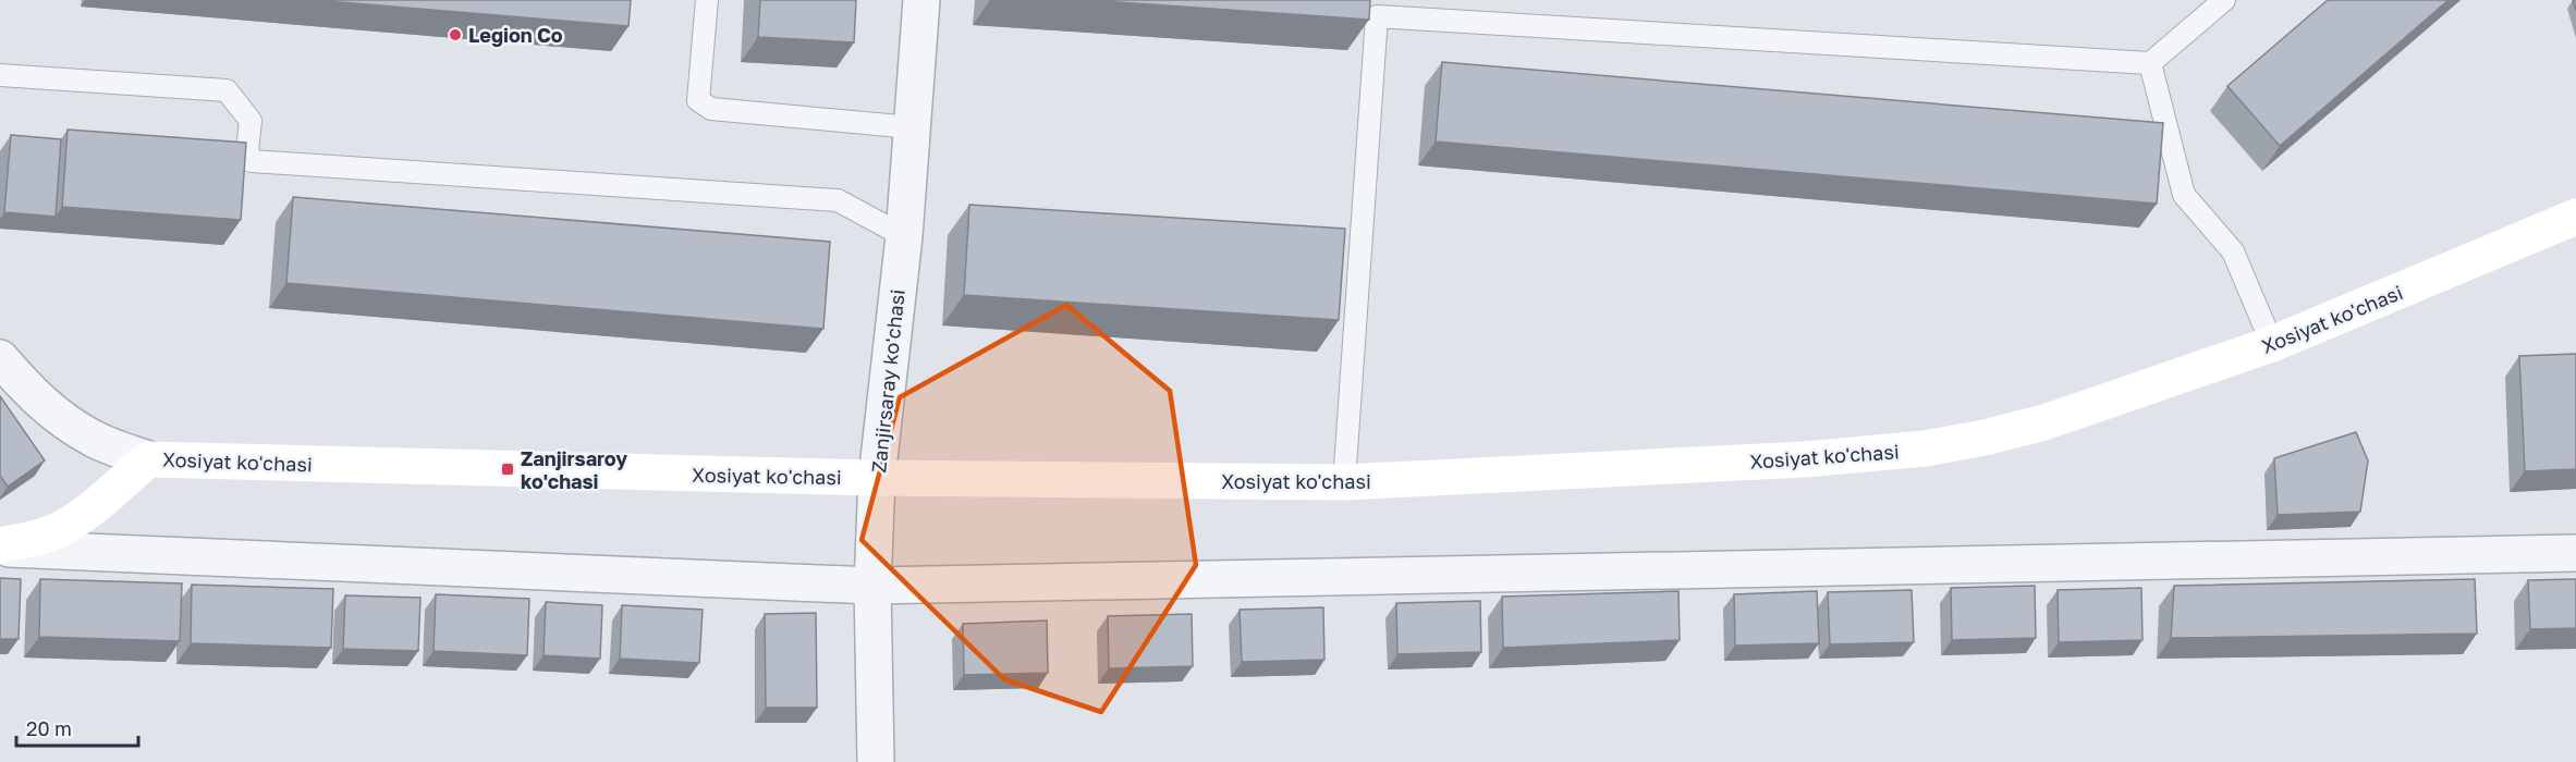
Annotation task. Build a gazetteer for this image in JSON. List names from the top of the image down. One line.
{"streets":{"main road":["Xosiyat ko'chasi"],"street":["Zanjirsaray ko'chasi"]},"crossings":[["Xosiyat ko'chasi","Zanjirsaray ko'chasi"]],"places":{"other":["Legion Co"],"transit":["Zanjirsaroy ko'chasi"]},"scale_bar":"20 m"}
